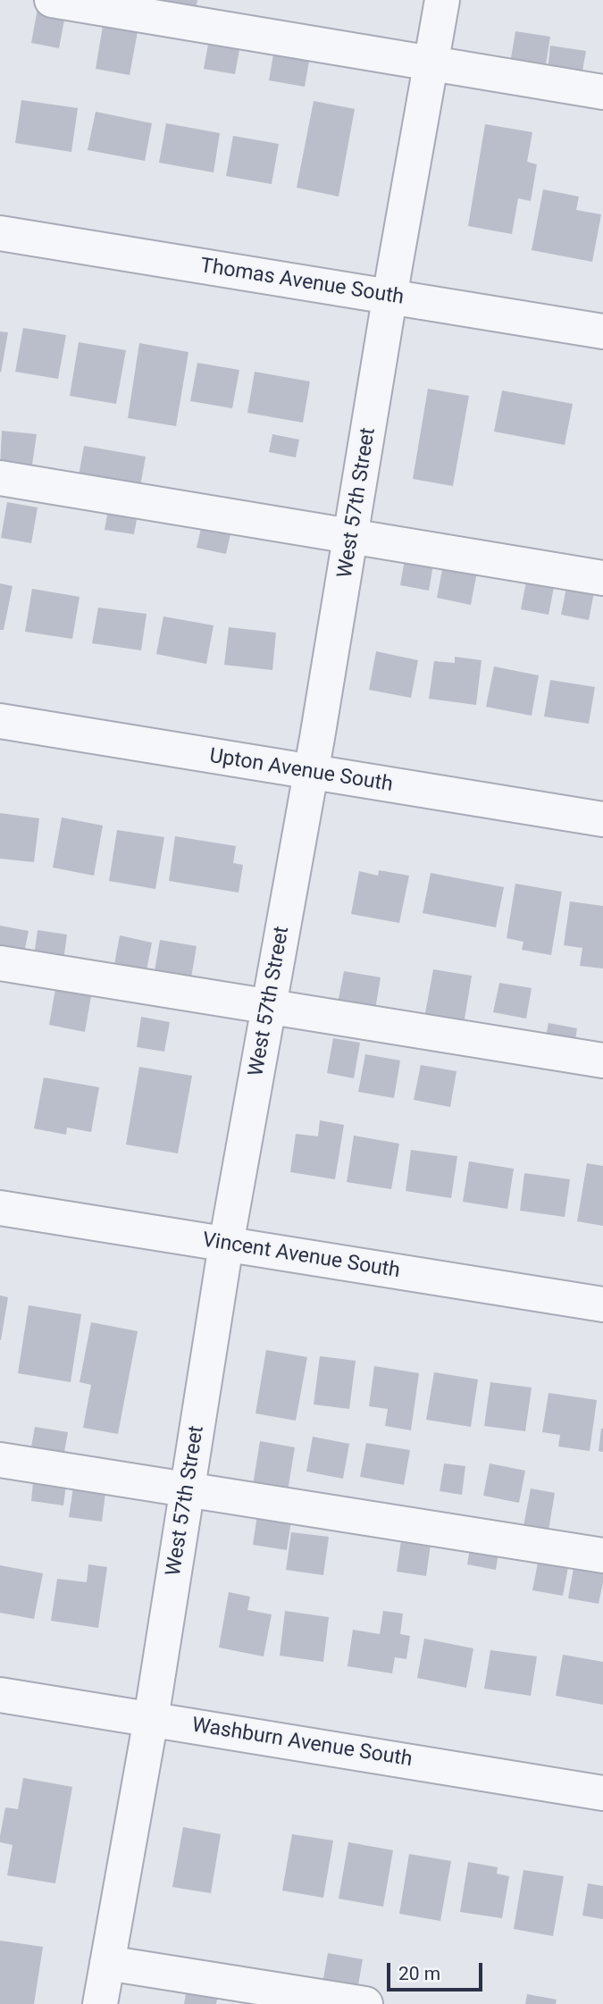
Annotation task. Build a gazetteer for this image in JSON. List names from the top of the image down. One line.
{"streets":{"street":["Thomas Avenue South","West 57th Street","Upton Avenue South","Vincent Avenue South","Washburn Avenue South"]},"crossings":[["Thomas Avenue South","West 57th Street"],["West 57th Street","Upton Avenue South"],["West 57th Street","Vincent Avenue South"],["West 57th Street","Washburn Avenue South"]],"scale_bar":"20 m"}
